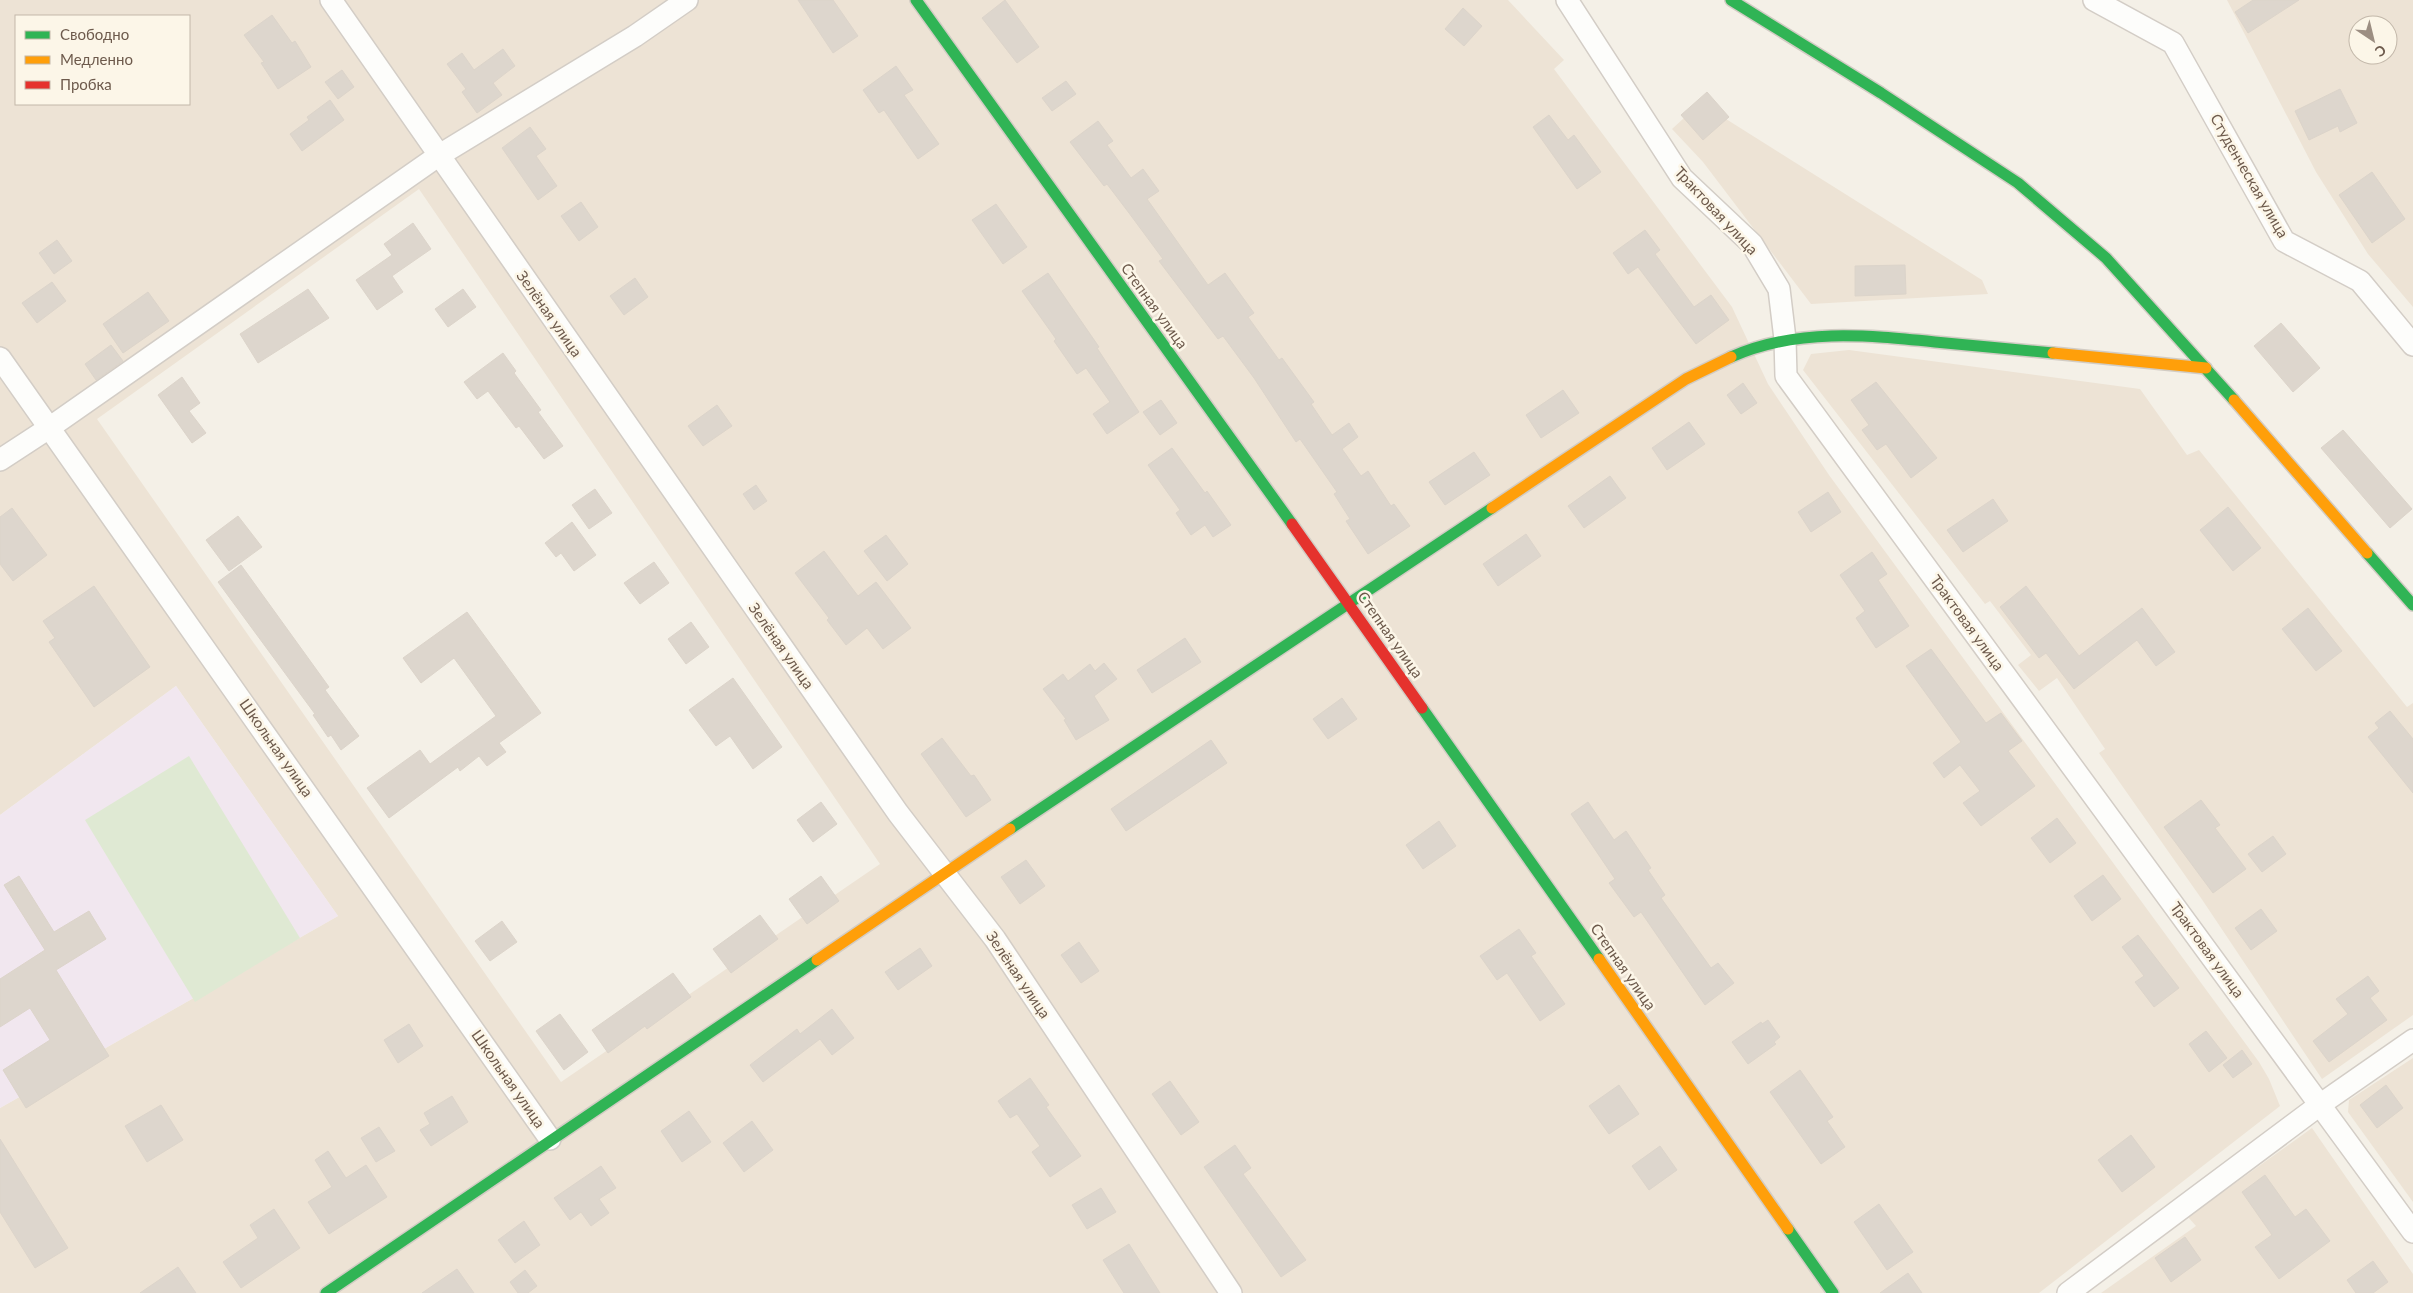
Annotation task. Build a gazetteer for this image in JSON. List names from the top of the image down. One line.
{"streets":{"street":["Студенческая улица","Трактовая улица","Степная улица","Зелёная улица","Школьная улица"]},"legend":["Свободно","Медленно","Пробка"],"north":"bottom right"}
